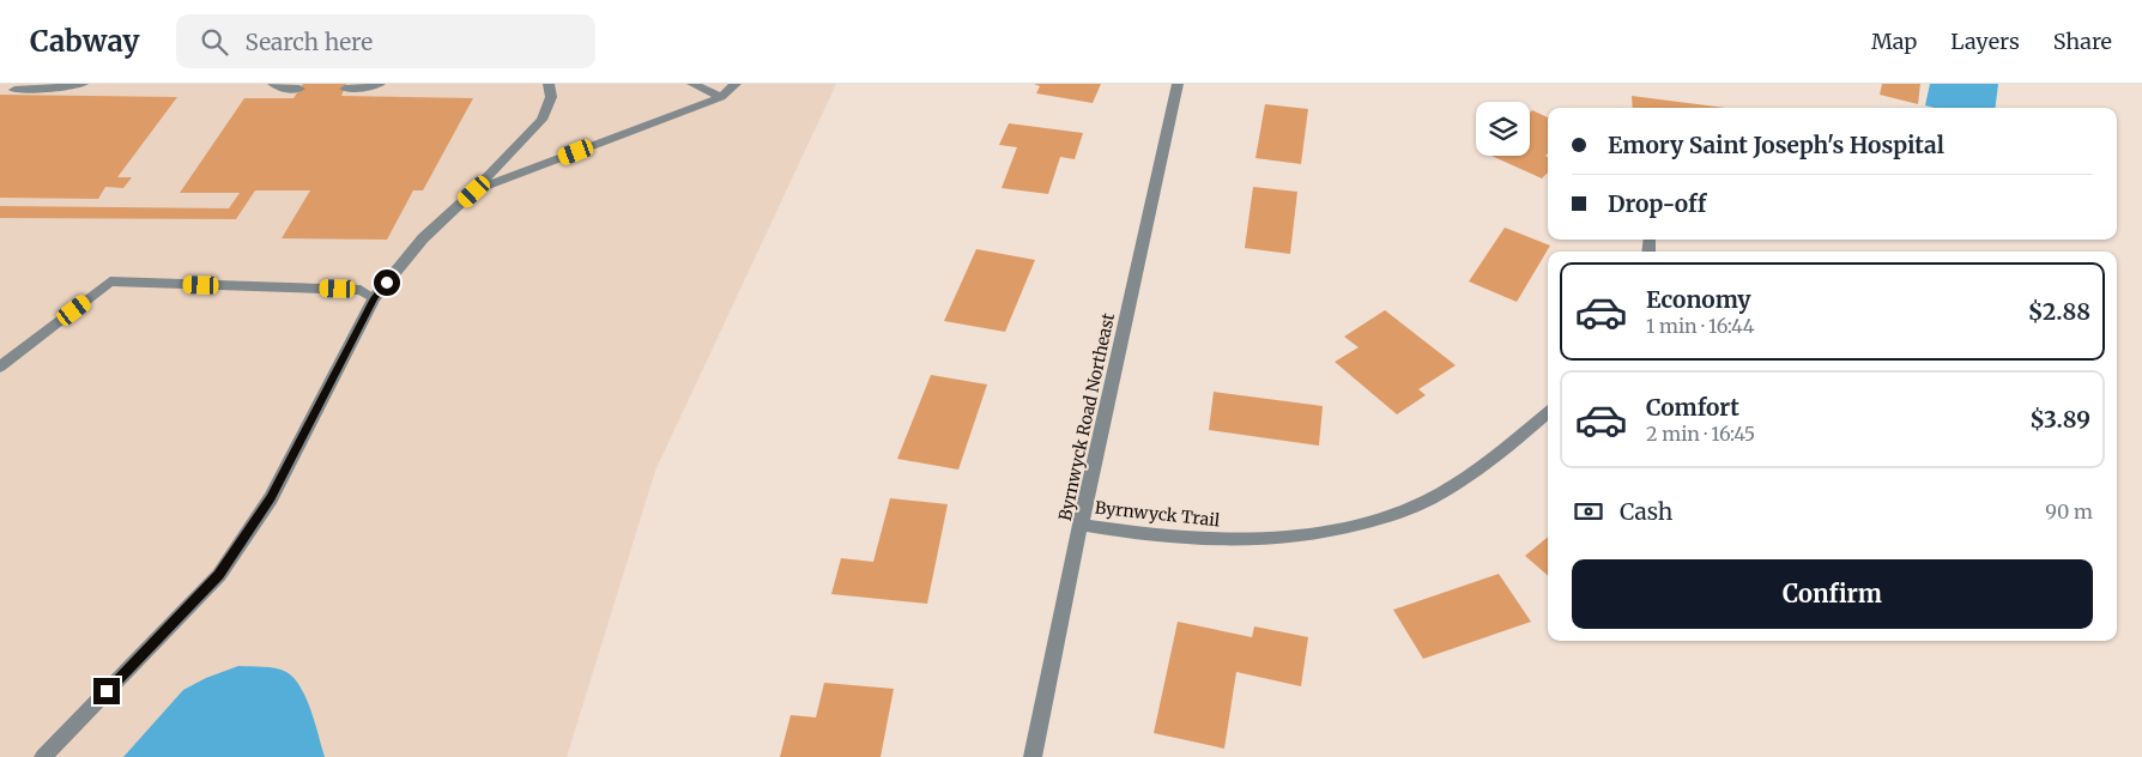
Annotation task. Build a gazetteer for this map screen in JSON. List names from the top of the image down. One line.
{"streets":{"street":["Byrnwyck Road Northeast","Byrnwyck Trail"]},"crossings":[["Byrnwyck Road Northeast","Byrnwyck Trail"]],"page":{"header":"Cabway","search":"Search here","nav":["Map","Layers","Share"],"banner":["Emory Saint Joseph's Hospital","Drop-off"],"list":[{"name":"Economy","note":"1 min · 16:44","value":"$2.88"},{"name":"Comfort","note":"2 min · 16:45","value":"$3.89"}],"pay":["Cash","90 m"],"buttons":"Confirm"}}
